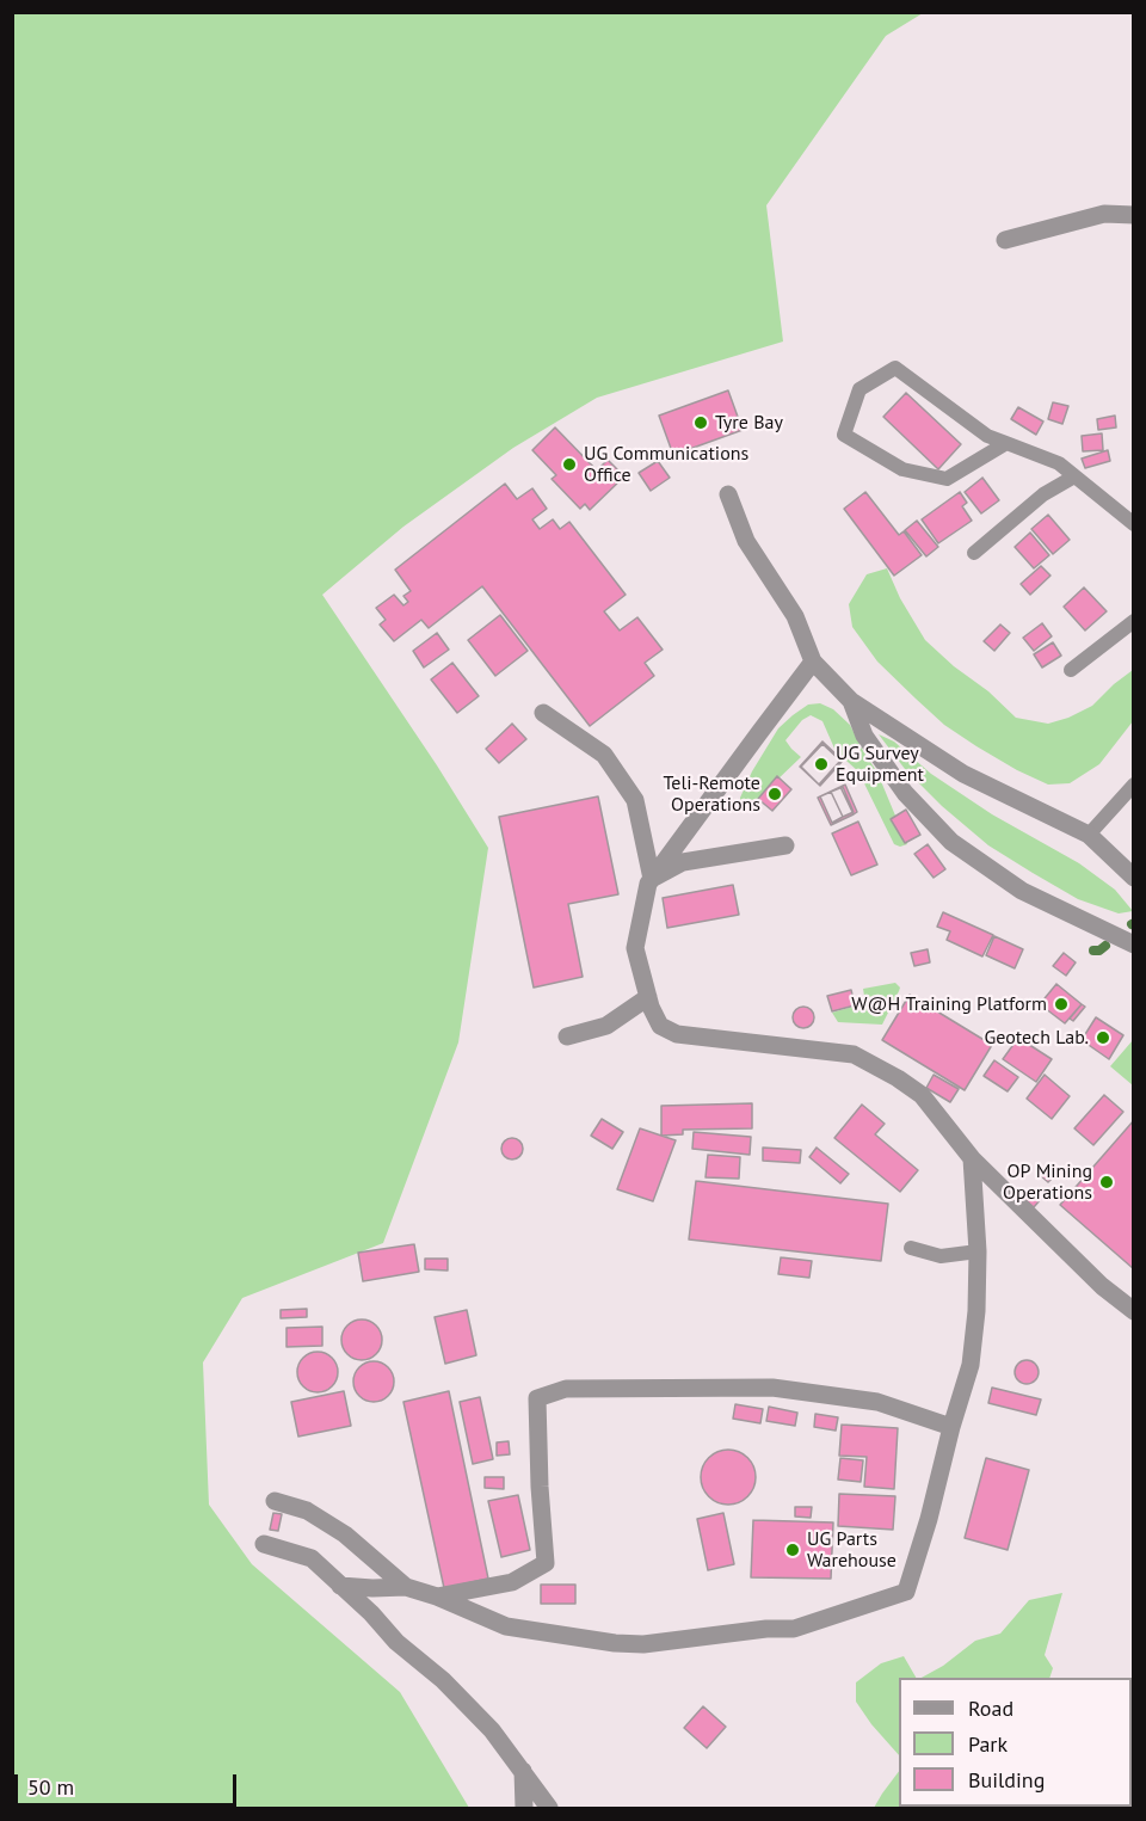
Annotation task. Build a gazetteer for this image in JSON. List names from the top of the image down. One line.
{"places":["Tyre Bay","UG Communications Office","UG Survey Equipment","Teli-Remote Operations","W@H Training Platform","Geotech Lab.","OP Mining Operations","UG Parts Warehouse"],"legend":["Road","Park","Building"],"scale_bar":"50 m"}
